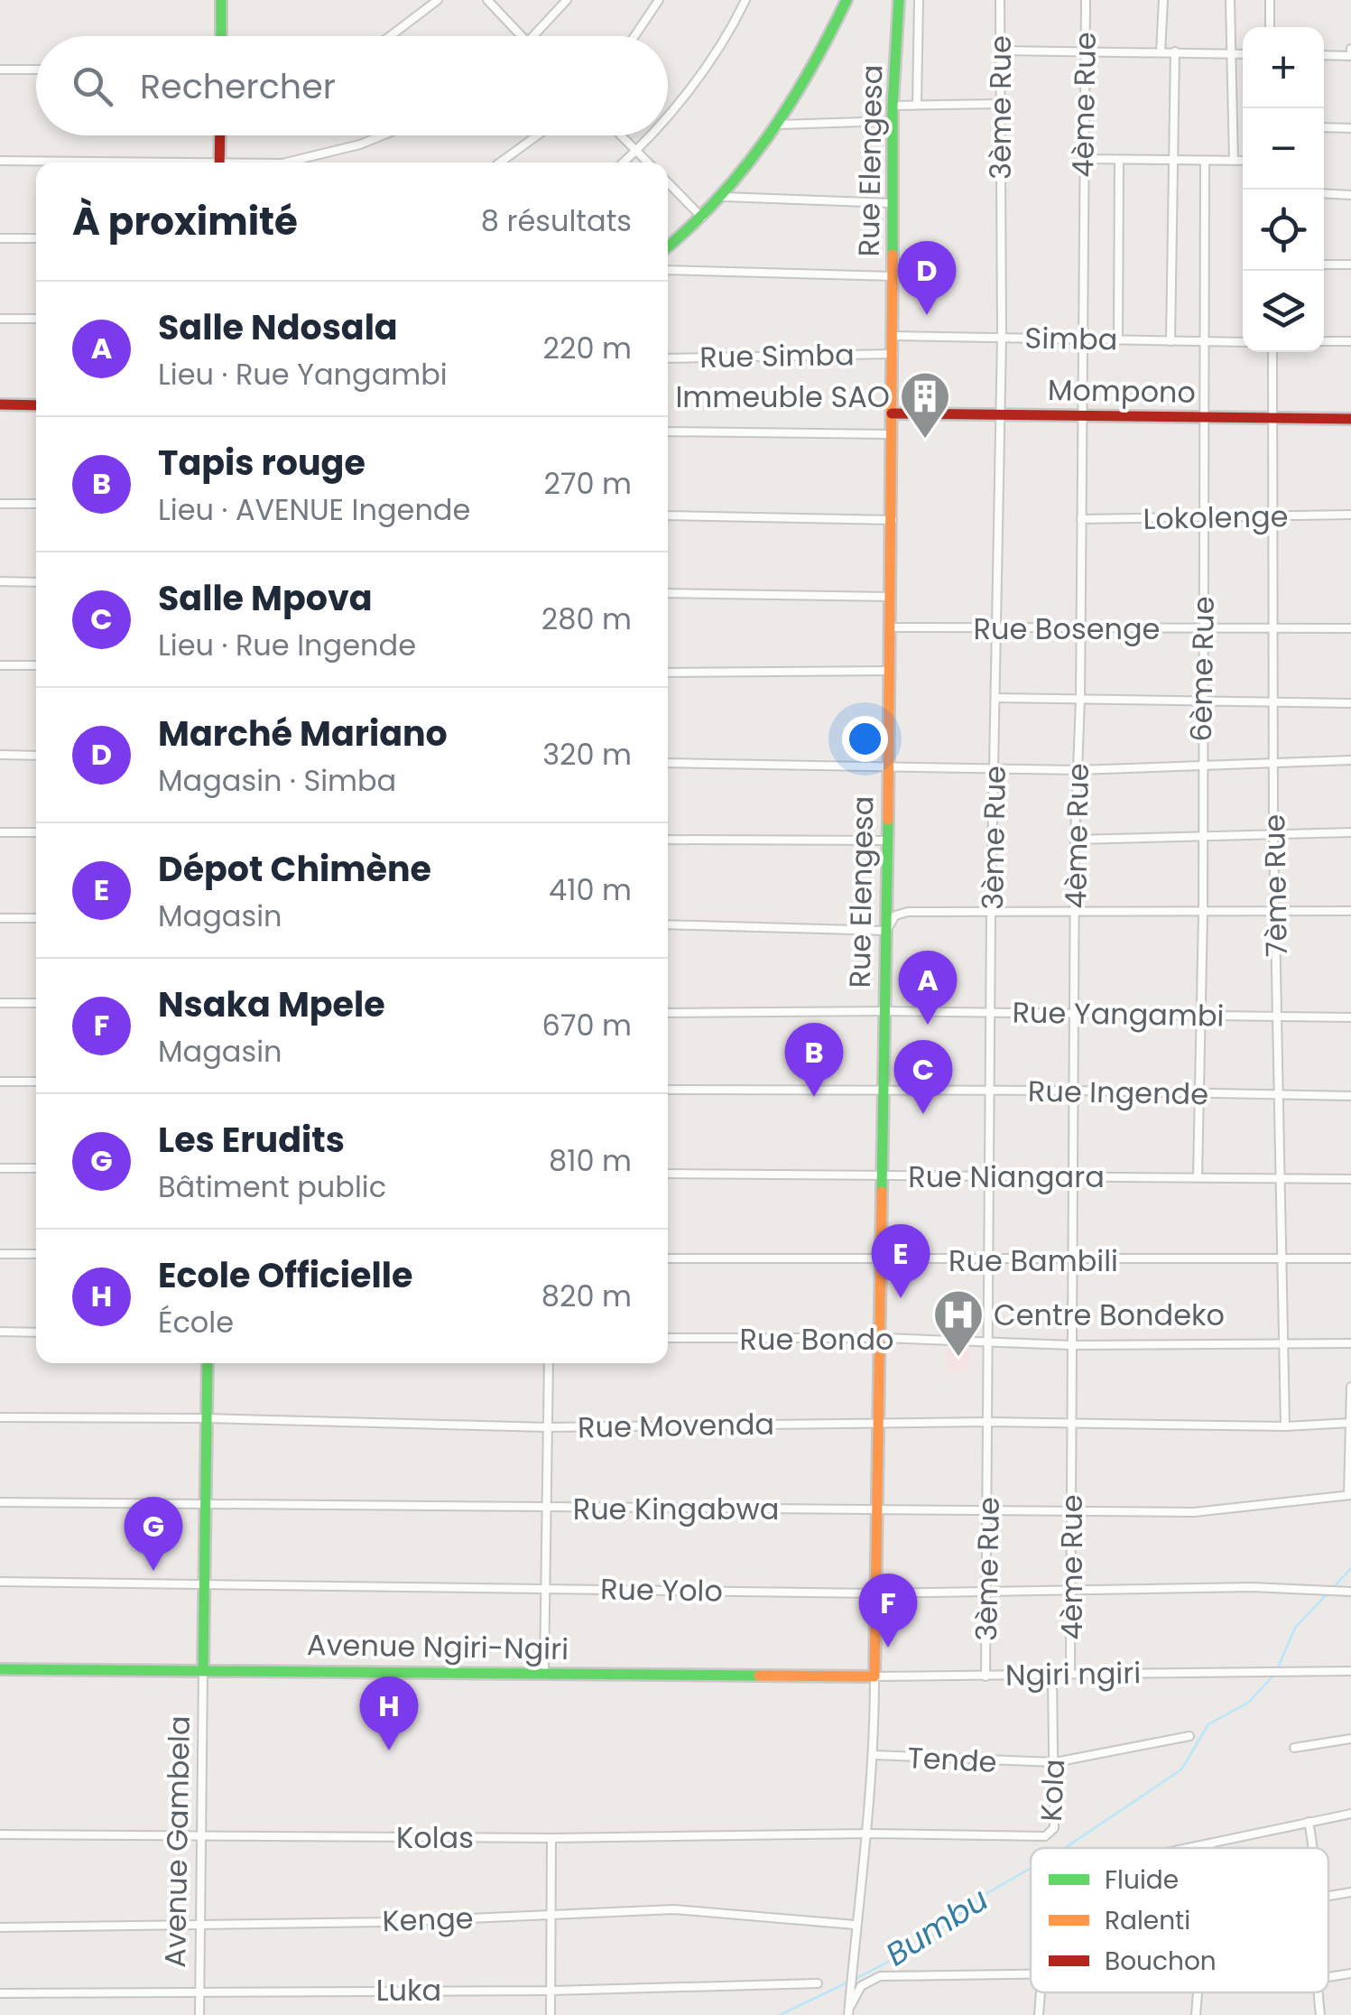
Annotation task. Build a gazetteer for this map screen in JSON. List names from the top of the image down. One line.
{"streets":{"street":["4ème Rue","3ème Rue","Rue Elengesa","Simba","Rue Simba","Mompono","Lokolenge","Rue Bosenge","6ème Rue","7ème Rue","Rue Yangambi","Rue Ingende","Rue Niangara","Rue Bambili","Rue Bondo","Rue Movenda","Rue Kingabwa","Rue Yolo","Avenue Ngiri-Ngiri","Ngiri ngiri","Tende","Kola","Kolas","Avenue Gambela","Kenge","Luka"]},"crossings":[["4ème Rue","Simba"],["4ème Rue","Mompono"],["4ème Rue","Lokolenge"],["4ème Rue","Rue Bosenge"],["4ème Rue","Rue Yangambi"],["4ème Rue","Rue Ingende"],["4ème Rue","Rue Niangara"],["4ème Rue","Rue Bambili"],["4ème Rue","Rue Bondo"],["4ème Rue","Rue Movenda"],["4ème Rue","Rue Kingabwa"],["4ème Rue","Rue Yolo"],["4ème Rue","Ngiri ngiri"],["3ème Rue","Simba"],["3ème Rue","Mompono"],["3ème Rue","Rue Bosenge"],["3ème Rue","Rue Yangambi"],["3ème Rue","Rue Ingende"],["3ème Rue","Rue Niangara"],["3ème Rue","Rue Bambili"],["3ème Rue","Rue Bondo"],["3ème Rue","Rue Movenda"],["3ème Rue","Rue Kingabwa"],["3ème Rue","Rue Yolo"],["3ème Rue","Ngiri ngiri"],["Rue Elengesa","Simba"],["Rue Elengesa","Rue Simba"],["Rue Elengesa","Mompono"],["Rue Elengesa","Rue Bosenge"],["Rue Elengesa","Rue Yangambi"],["Rue Elengesa","Rue Ingende"],["Rue Elengesa","Rue Niangara"],["Rue Elengesa","Rue Bambili"],["Rue Elengesa","Rue Bondo"],["Rue Elengesa","Rue Movenda"],["Rue Elengesa","Rue Kingabwa"],["Rue Elengesa","Rue Yolo"],["Rue Elengesa","Avenue Ngiri-Ngiri"],["Rue Elengesa","Ngiri ngiri"],["Simba","6ème Rue"],["Mompono","6ème Rue"],["Mompono","7ème Rue"],["Lokolenge","6ème Rue"],["Lokolenge","7ème Rue"],["Rue Bosenge","6ème Rue"],["Rue Bosenge","7ème Rue"],["6ème Rue","Rue Yangambi"],["6ème Rue","Rue Ingende"],["6ème Rue","Rue Niangara"],["7ème Rue","Rue Yangambi"],["7ème Rue","Rue Ingende"],["7ème Rue","Rue Niangara"],["7ème Rue","Rue Bambili"],["7ème Rue","Rue Bondo"],["7ème Rue","Rue Movenda"],["Avenue Ngiri-Ngiri","Ngiri ngiri"],["Avenue Ngiri-Ngiri","Avenue Gambela"],["Ngiri ngiri","Kola"],["Tende","Kola"],["Kola","Kolas"],["Kolas","Avenue Gambela"],["Avenue Gambela","Kenge"],["Avenue Gambela","Luka"]],"water":["Bumbu"],"places":{"building":["Immeuble SAO"],"hospital":["Centre Bondeko"]},"legend":["Fluide","Ralenti","Bouchon"],"page":{"map_buttons":["+","−"],"search":"Rechercher","heading":["À proximité","8 résultats"],"pins":["D","A","B","C","E","G","F","H"],"list":[{"mark":"A","name":"Salle Ndosala","note":"Lieu · Rue Yangambi","value":"220 m"},{"mark":"B","name":"Tapis rouge","note":"Lieu · AVENUE Ingende","value":"270 m"},{"mark":"C","name":"Salle Mpova","note":"Lieu · Rue Ingende","value":"280 m"},{"mark":"D","name":"Marché Mariano","note":"Magasin · Simba","value":"320 m"},{"mark":"E","name":"Dépot Chimène","note":"Magasin","value":"410 m"},{"mark":"F","name":"Nsaka Mpele","note":"Magasin","value":"670 m"},{"mark":"G","name":"Les Erudits","note":"Bâtiment public","value":"810 m"},{"mark":"H","name":"Ecole Officielle","note":"École","value":"820 m"}]}}
